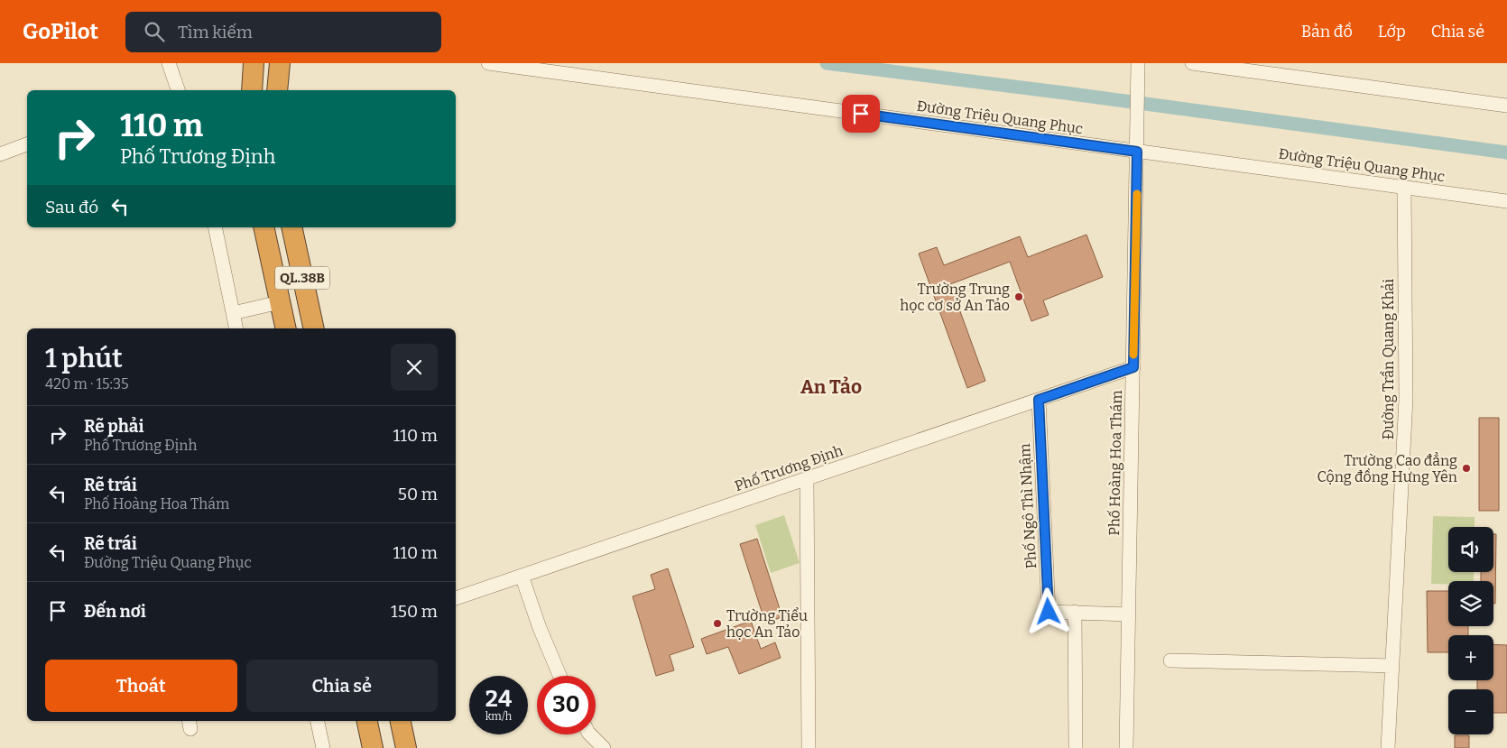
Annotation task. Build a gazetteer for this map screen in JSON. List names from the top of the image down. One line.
{"streets":{"highway":["QL.38B"],"street":["Đường Triệu Quang Phục","Đường Trần Quang Khải","Phố Hoàng Hoa Thám","Phố Trương Định","Phố Ngô Thì Nhậm"]},"crossings":[["Đường Triệu Quang Phục","Đường Trần Quang Khải"],["Đường Triệu Quang Phục","Phố Hoàng Hoa Thám"],["Phố Hoàng Hoa Thám","Phố Trương Định"],["Phố Trương Định","Phố Ngô Thì Nhậm"]],"districts":["An Tảo"],"places":["Trường Trung học cơ sở An Tảo","Trường Cao đẳng Cộng đồng Hưng Yên","Trường Tiểu học An Tảo"],"page":{"header":"GoPilot","search":"Tìm kiếm","nav":["Bản đồ","Lớp","Chia sẻ"],"turn":["110 m","Phố Trương Định"],"then":"Sau đó","heading":["1 phút","420 m · 15:35"],"list":[{"name":"Rẽ phải","note":"Phố Trương Định","value":"110 m"},{"name":"Rẽ trái","note":"Phố Hoàng Hoa Thám","value":"50 m"},{"name":"Rẽ trái","note":"Đường Triệu Quang Phục","value":"110 m"},{"name":"Đến nơi","value":"150 m"}],"map_buttons":["+","−"],"buttons":["Thoát","Chia sẻ"],"speed":"24 km/h","limit":"30"}}
